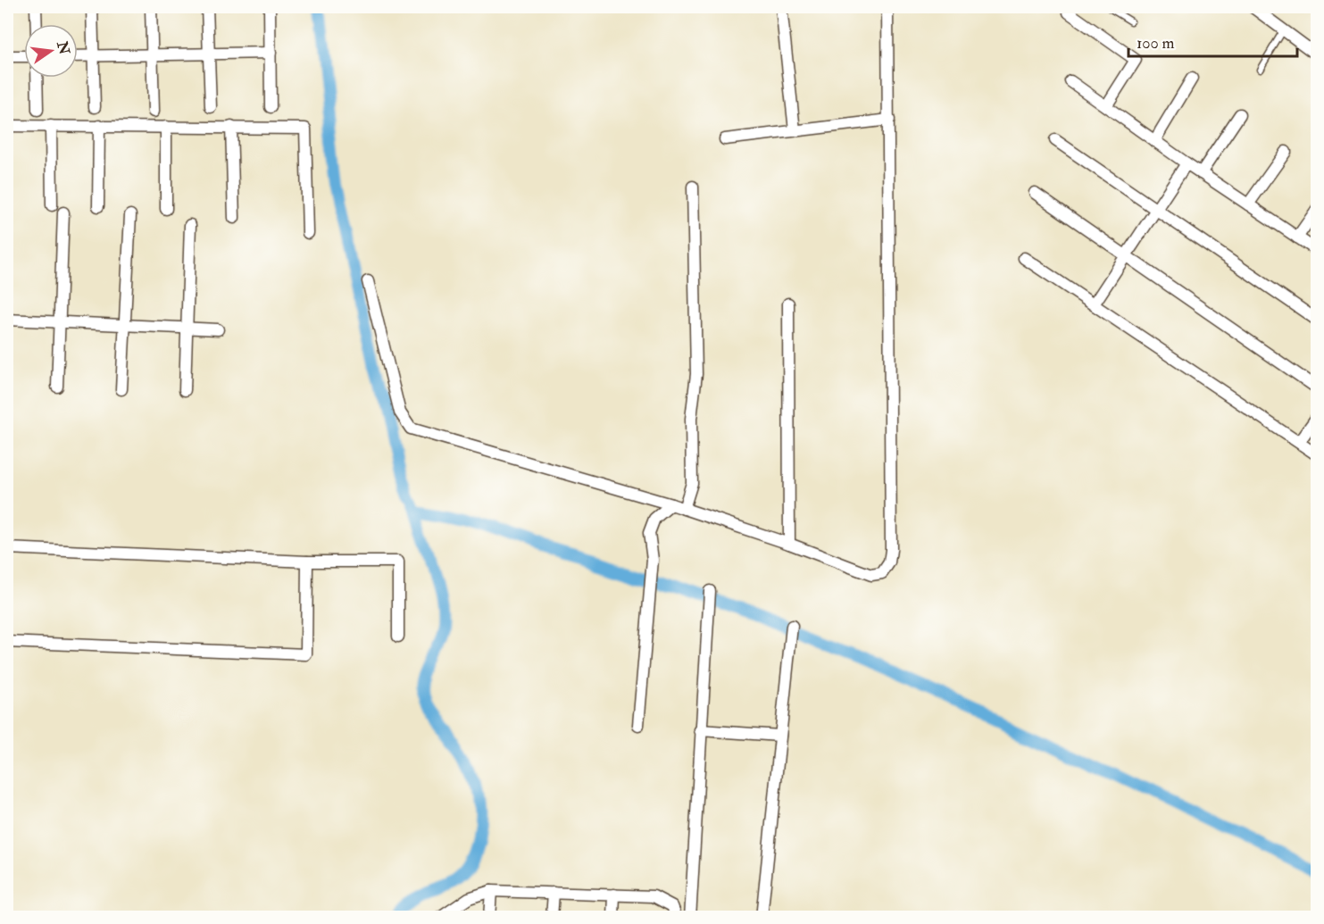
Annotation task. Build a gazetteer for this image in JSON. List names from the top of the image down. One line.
{"scale_bar":"100 m","north":"right"}
